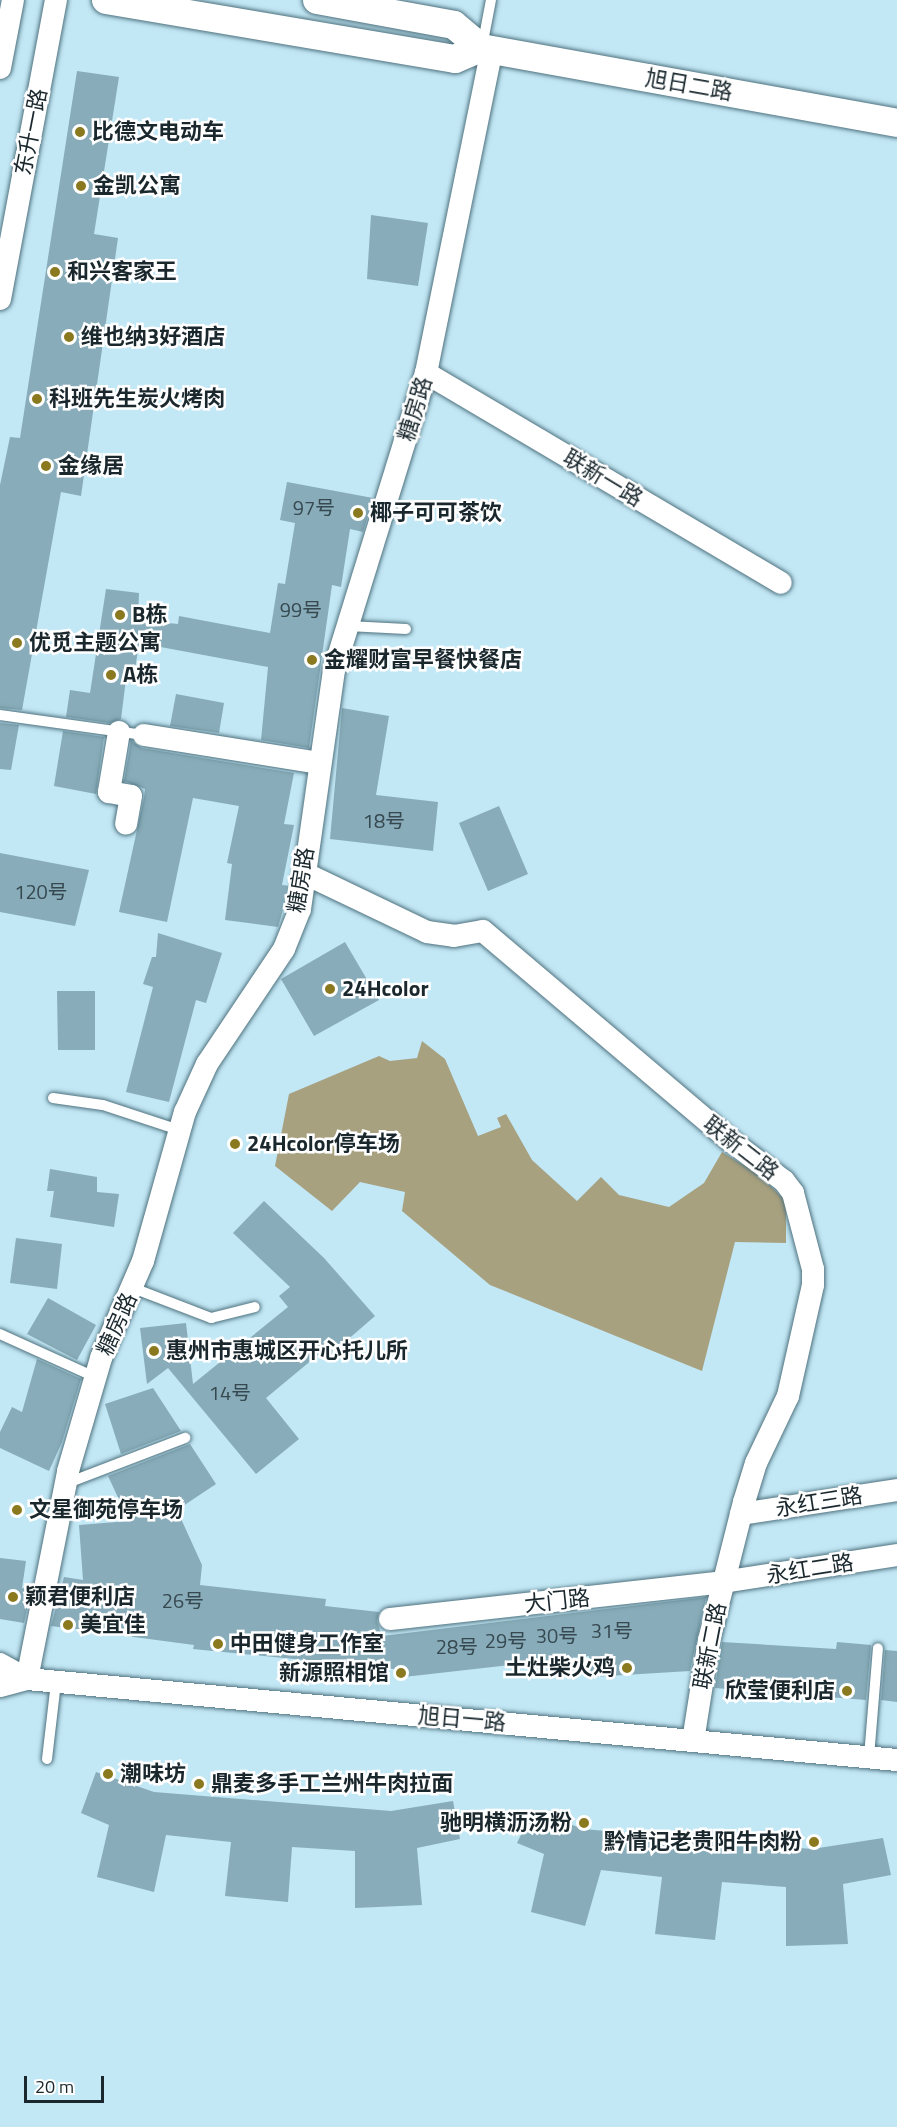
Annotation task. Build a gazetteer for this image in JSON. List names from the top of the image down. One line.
{"streets":{"street":["旭日二路","东升一路","糖房路","联新一路","联新二路","永红三路","永红二路","大门路","旭日一路"]},"crossings":[["旭日二路","糖房路"],["糖房路","联新一路"],["糖房路","联新二路"],["糖房路","旭日一路"],["联新二路","永红三路"],["联新二路","永红二路"],["联新二路","大门路"],["联新二路","旭日一路"],["永红二路","大门路"]],"places":["比德文电动车","金凯公寓","和兴客家王","维也纳3好酒店","科班先生炭火烤肉","金缘居","椰子可可茶饮","B栋","优觅主题公寓","金耀财富早餐快餐店","A栋","24Hcolor","24Hcolor停车场","惠州市惠城区开心托儿所","文星御苑停车场","颖君便利店","美宜佳","中田健身工作室","土灶柴火鸡","新源照相馆","欣莹便利店","潮味坊","鼎麦多手工兰州牛肉拉面","驰明横沥汤粉","黔情记老贵阳牛肉粉"],"house_numbers":["97号","99号","18号","120号","14号","26号","31号","30号","29号","28号"],"scale_bar":"20 m"}
